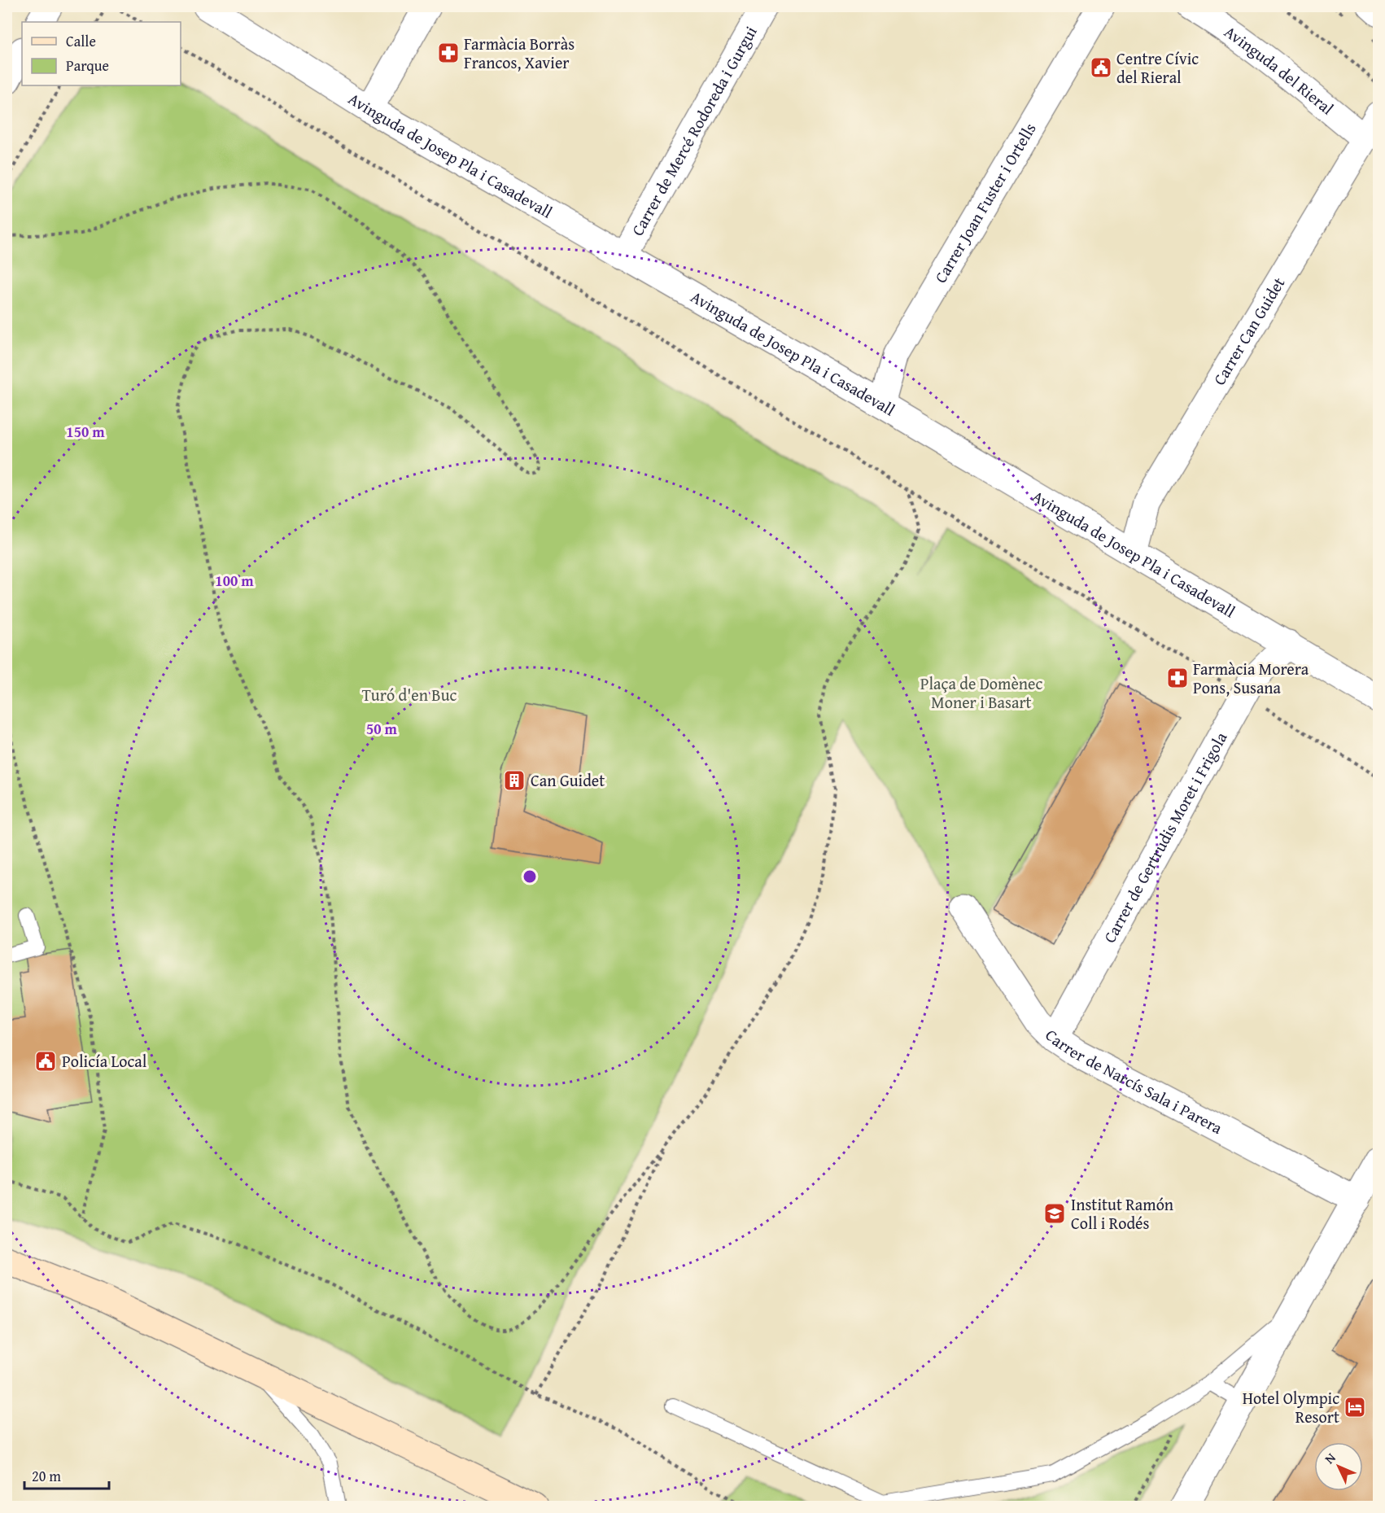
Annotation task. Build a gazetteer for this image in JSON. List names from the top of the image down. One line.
{"streets":{"street":["Avinguda del Rieral","Carrer de Mercé Rodoreda i Gurgui","Avinguda de Josep Pla i Casadevall","Carrer Joan Fuster i Ortells","Carrer Can Guidet","Carrer de Gertrudis Moret i Frigola","Carrer de Narcís Sala i Parera"]},"crossings":[["Avinguda del Rieral","Carrer Can Guidet"],["Carrer de Mercé Rodoreda i Gurgui","Avinguda de Josep Pla i Casadevall"],["Avinguda de Josep Pla i Casadevall","Carrer Joan Fuster i Ortells"],["Avinguda de Josep Pla i Casadevall","Carrer Can Guidet"],["Avinguda de Josep Pla i Casadevall","Carrer de Gertrudis Moret i Frigola"],["Carrer de Gertrudis Moret i Frigola","Carrer de Narcís Sala i Parera"]],"parks":["Plaça de Domènec Moner i Basart","Turó d'en Buc"],"places":{"pharmacy":["Farmàcia Borràs Francos, Xavier","Farmàcia Morera Pons, Susana"],"public building":["Centre Cívic del Rieral","Policía Local"],"building":["Can Guidet"],"school or university":["Institut Ramón Coll i Rodés"],"hotel":["Hotel Olympic Resort"]},"legend":["Calle","Parque"],"scale_bar":"20 m","north":"top left","rings":["150 m","100 m","50 m"]}
